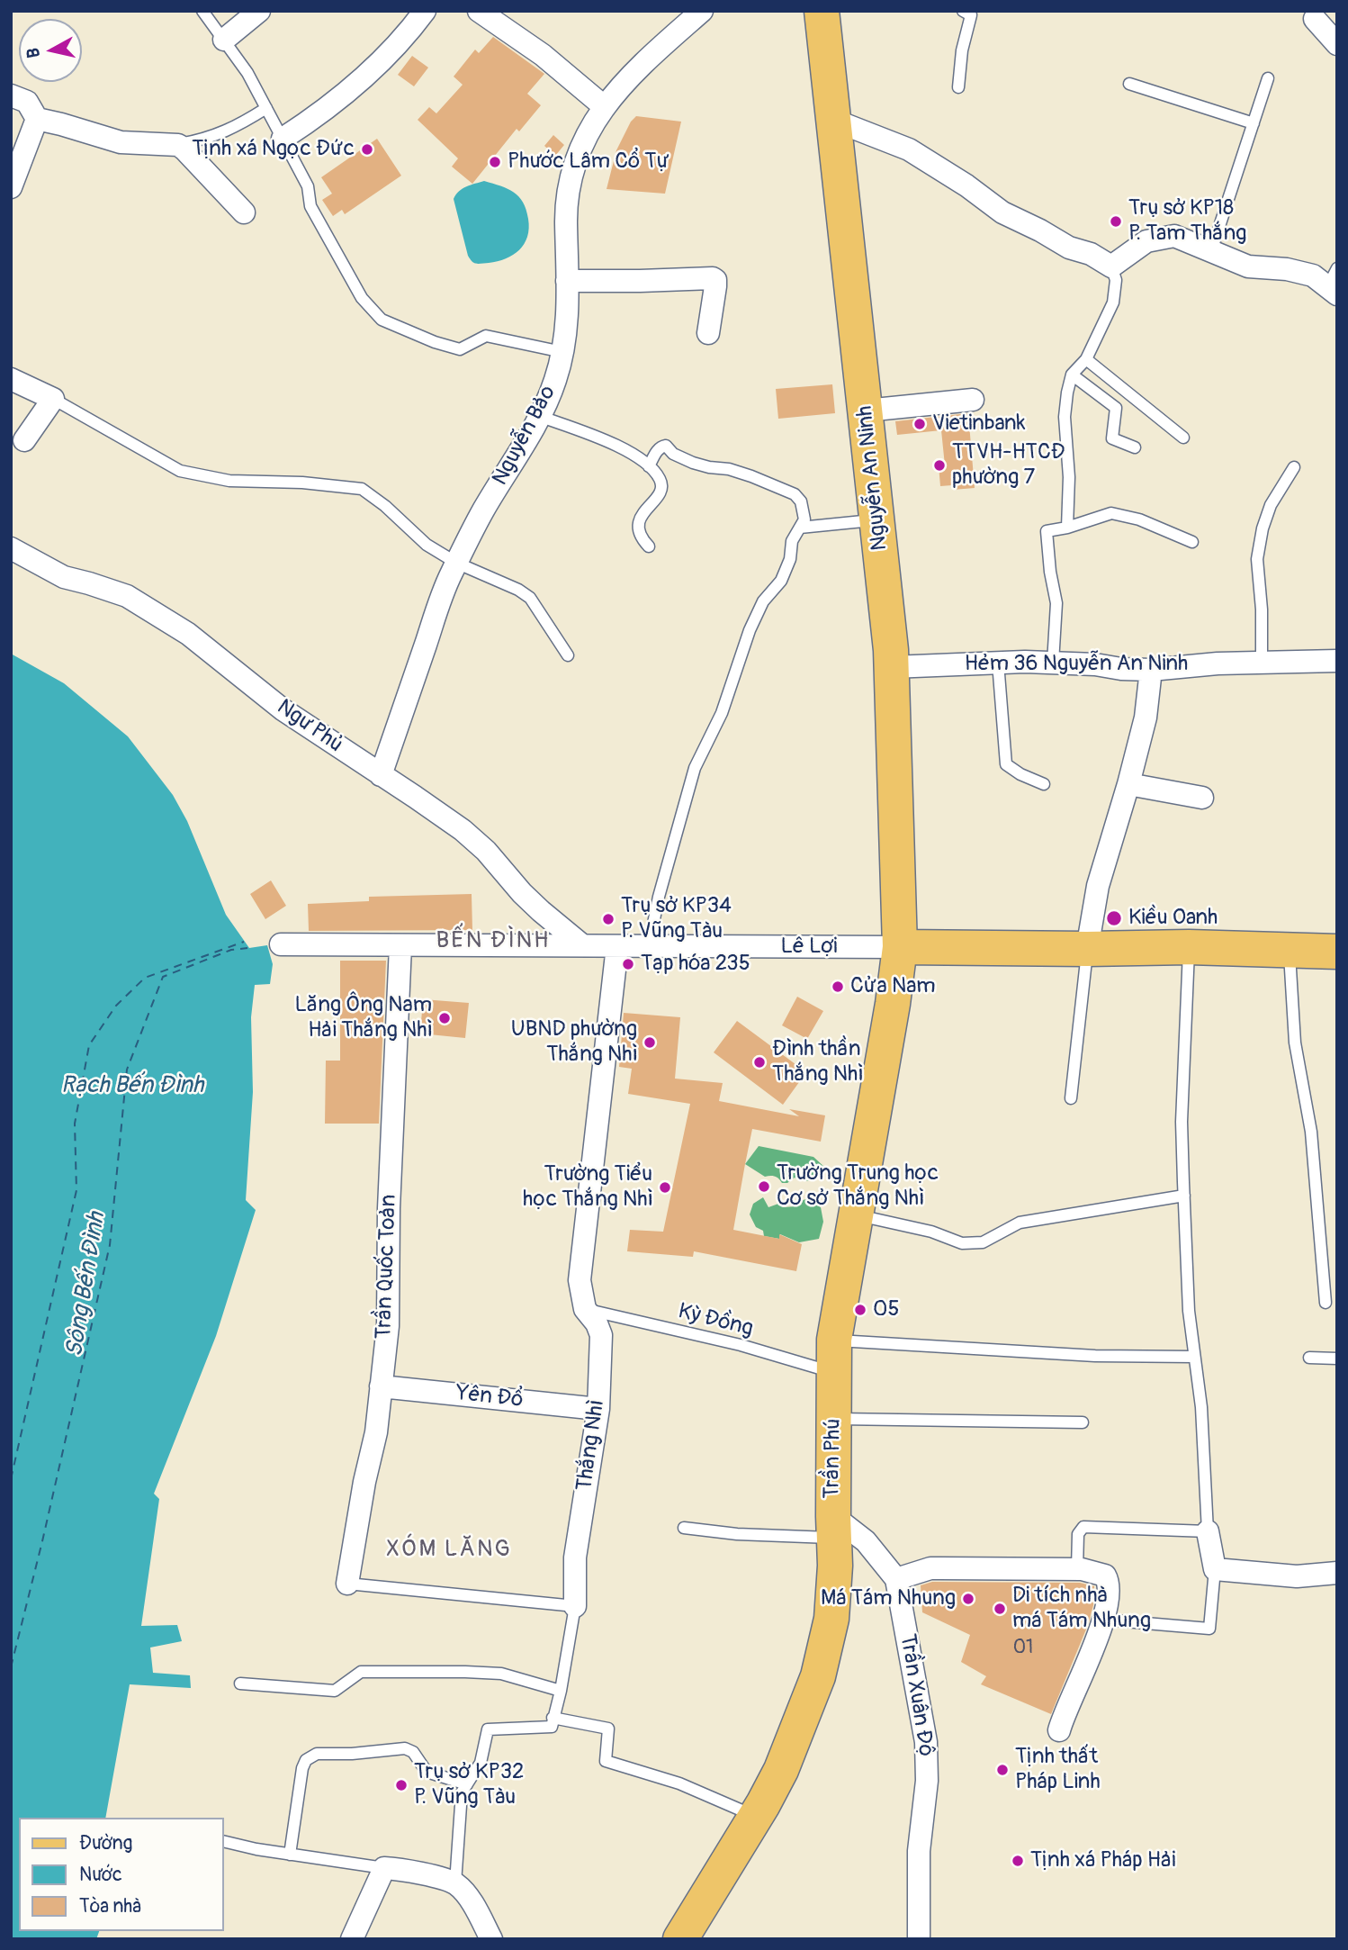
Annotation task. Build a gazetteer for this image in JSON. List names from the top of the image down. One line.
{"streets":{"main road":["Nguyễn An Ninh","Lê Lợi","Trần Phú"],"street":["Nguyễn Bảo","Hẻm 36 Nguyễn An Ninh","Ngư Phủ","Trần Quốc Toản","Yên Đổ","Thắng Nhì","Trần Xuân Độ"],"lane":["Kỳ Đồng"]},"crossings":[["Nguyễn Bảo","Ngư Phủ"],["Nguyễn An Ninh","Hẻm 36 Nguyễn An Ninh"],["Nguyễn An Ninh","Lê Lợi"],["Nguyễn An Ninh","Trần Phú"],["Ngư Phủ","Lê Lợi"],["Lê Lợi","Trần Quốc Toản"],["Lê Lợi","Thắng Nhì"],["Lê Lợi","Trần Phú"],["Trần Quốc Toản","Yên Đổ"],["Kỳ Đồng","Thắng Nhì"],["Kỳ Đồng","Trần Phú"],["Yên Đổ","Thắng Nhì"],["Trần Phú","Trần Xuân Độ"]],"districts":["BẾN ĐÌNH","XÓM LĂNG"],"water":["Rạch Bến Đình","Sông Bến Đình"],"places":["Tịnh xá Ngọc Đức","Phước Lâm Cổ Tự","Trụ sở KP18 P. Tam Thắng","Vietinbank","TTVH-HTCĐ phường 7","Kiều Oanh","Trụ sở KP34 P. Vũng Tàu","Tạp hóa 235","Cửa Nam","Lăng Ông Nam Hải Thắng Nhì","UBND phường Thắng Nhì","Đình thần Thắng Nhì","Trường Trung học Cơ sở Thắng Nhì","Trường Tiểu học Thắng Nhì","05","Má Tám Nhung","Di tích nhà má Tám Nhung","Tịnh thất Pháp Linh","Trụ sở KP32 P. Vũng Tàu","Tịnh xá Pháp Hải"],"house_numbers":["01"],"legend":["Đường","Nước","Tòa nhà"],"north":"left"}
